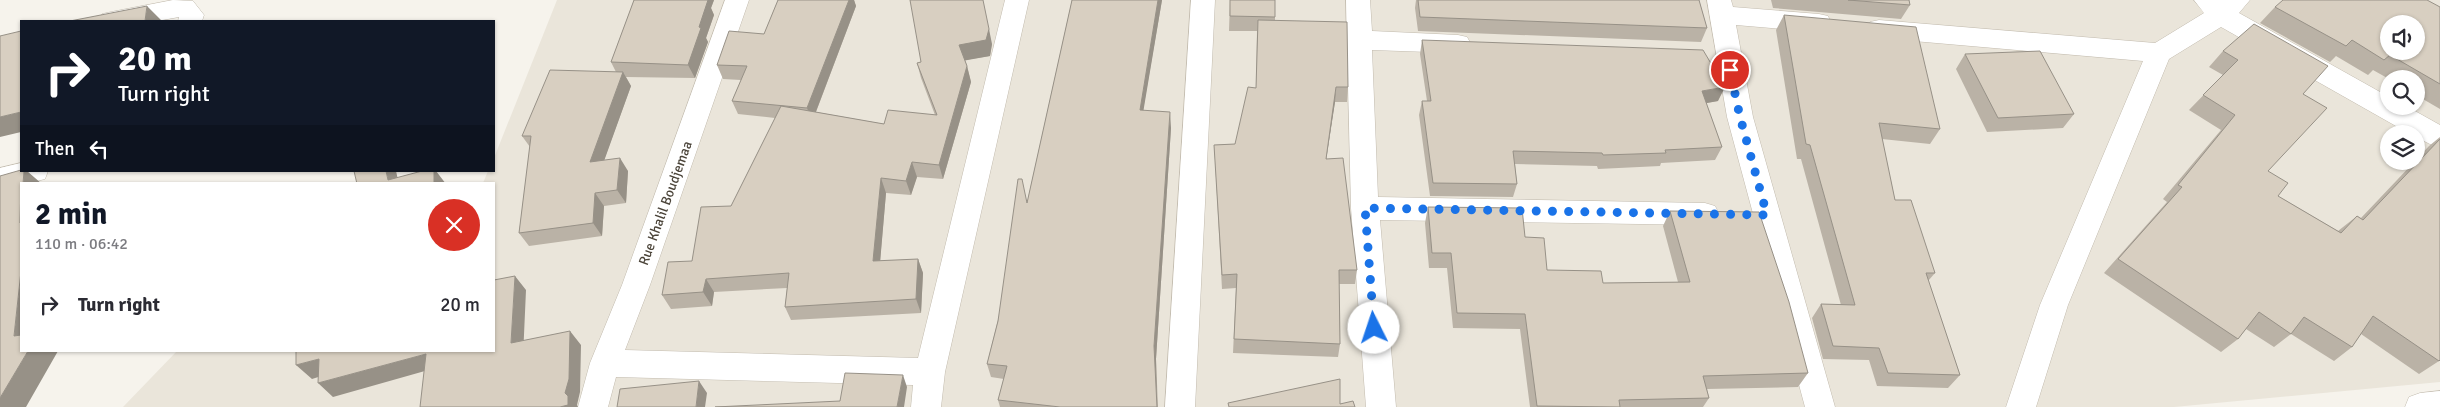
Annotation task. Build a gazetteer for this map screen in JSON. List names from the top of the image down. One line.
{"streets":{"street":["Rue Khalil Boudjemaa"]},"page":{"turn":["20 m","Turn right"],"then":"Then","heading":["2 min","110 m · 06:42"],"list":[{"name":"Turn right","value":"20 m"}]}}
